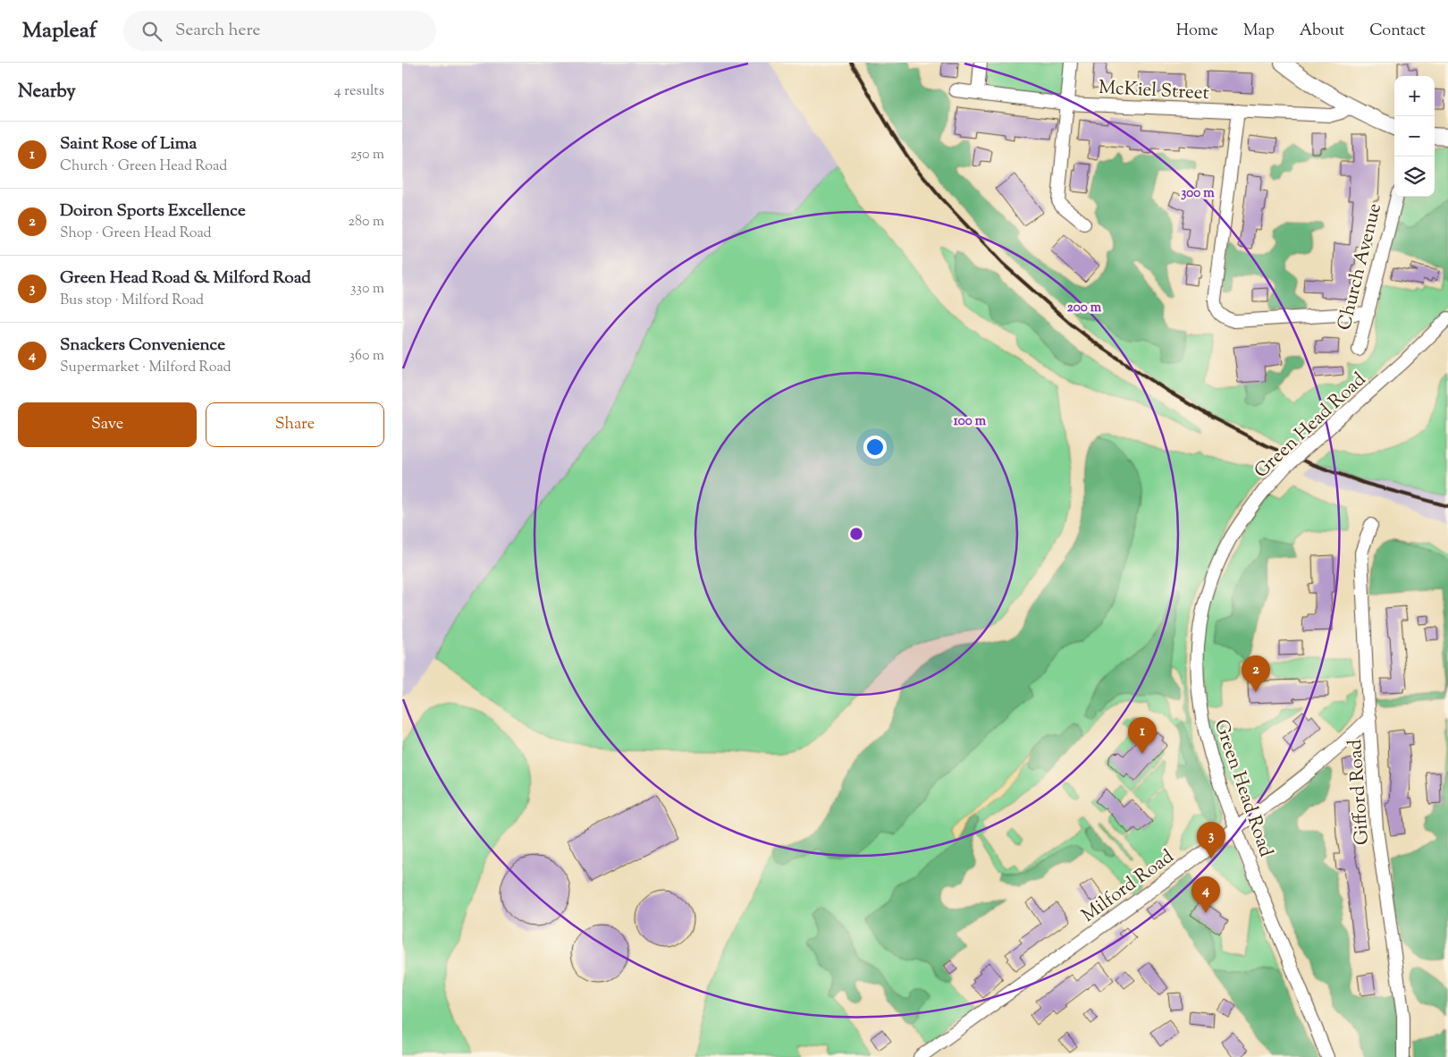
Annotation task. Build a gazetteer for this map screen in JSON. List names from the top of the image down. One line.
{"streets":{"street":["McKiel Street","Church Avenue","Green Head Road","Gifford Road","Milford Road"]},"crossings":[["Green Head Road","Milford Road"],["Gifford Road","Milford Road"]],"page":{"header":"Mapleaf","search":"Search here","nav":["Home","Map","About","Contact"],"heading":["Nearby","4 results"],"map_buttons":["+","−"],"list":[{"mark":"1","name":"Saint Rose of Lima","note":"Church · Green Head Road","value":"250 m"},{"mark":"2","name":"Doiron Sports Excellence","note":"Shop · Green Head Road","value":"280 m"},{"mark":"3","name":"Green Head Road & Milford Road","note":"Bus stop · Milford Road","value":"330 m"},{"mark":"4","name":"Snackers Convenience","note":"Supermarket · Milford Road","value":"360 m"}],"buttons":["Save","Share"],"pins":["2","1","3","4"]},"rings":["300 m","200 m","100 m"]}
